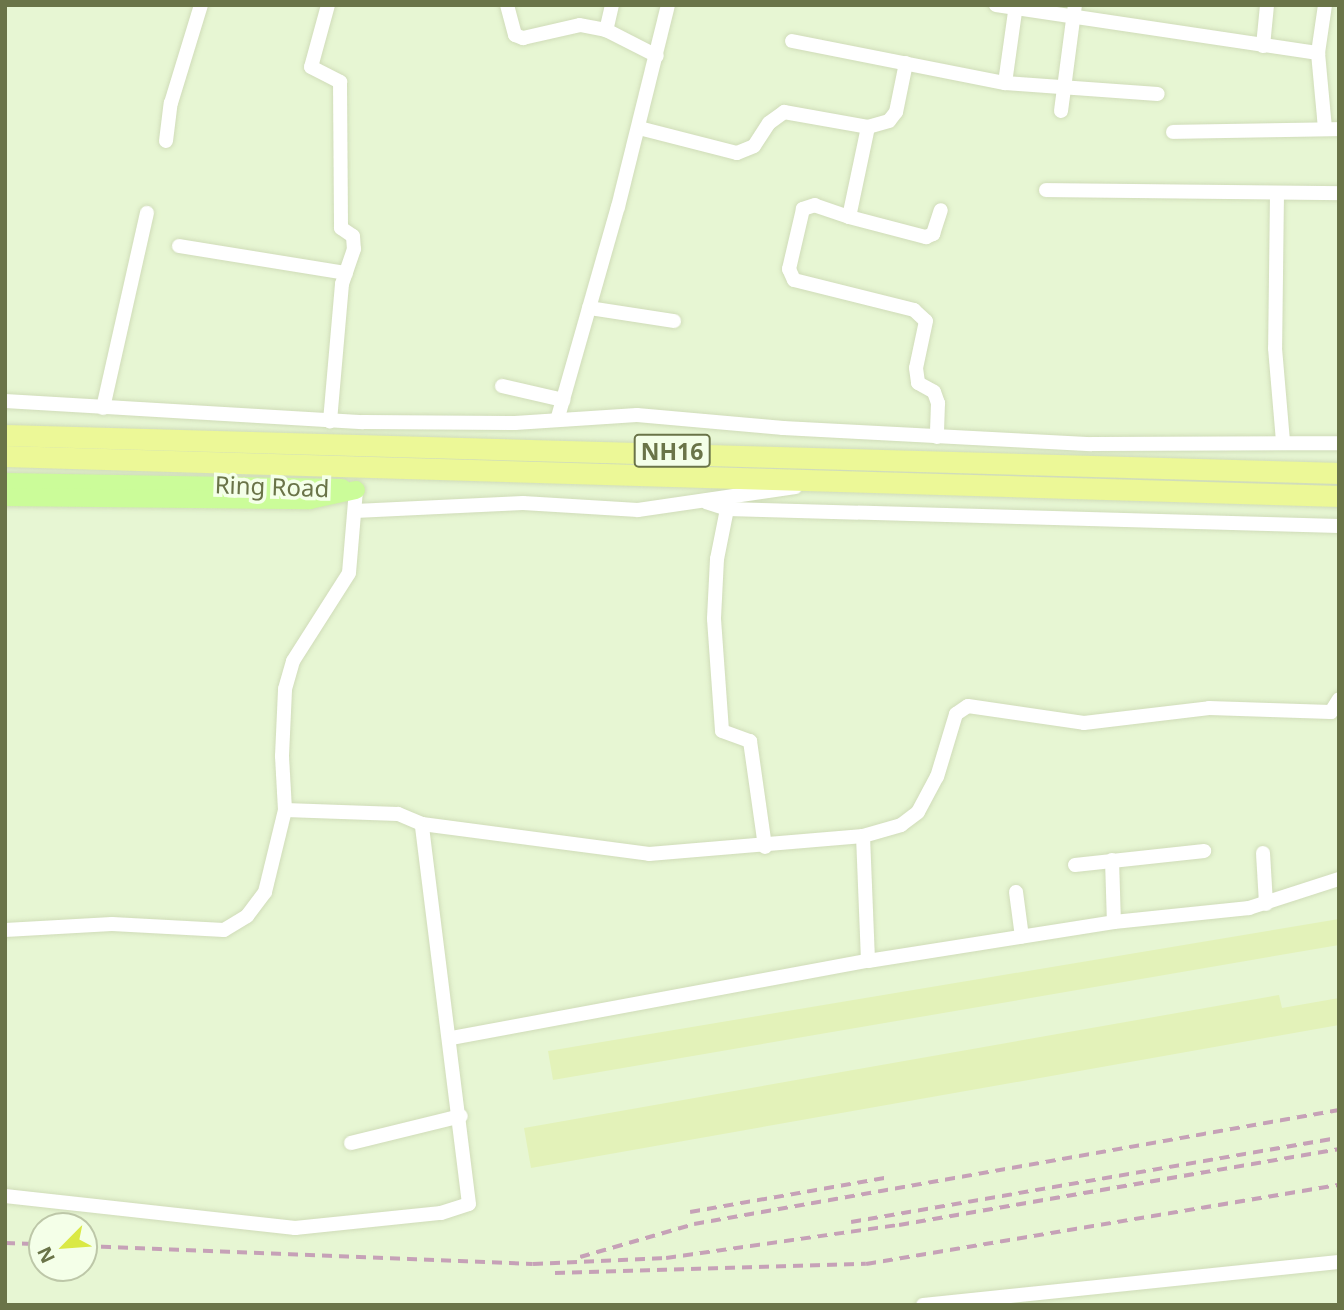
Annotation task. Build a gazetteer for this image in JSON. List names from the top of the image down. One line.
{"streets":{"highway":["NH16"],"main road":["Ring Road"]},"north":"bottom left"}
